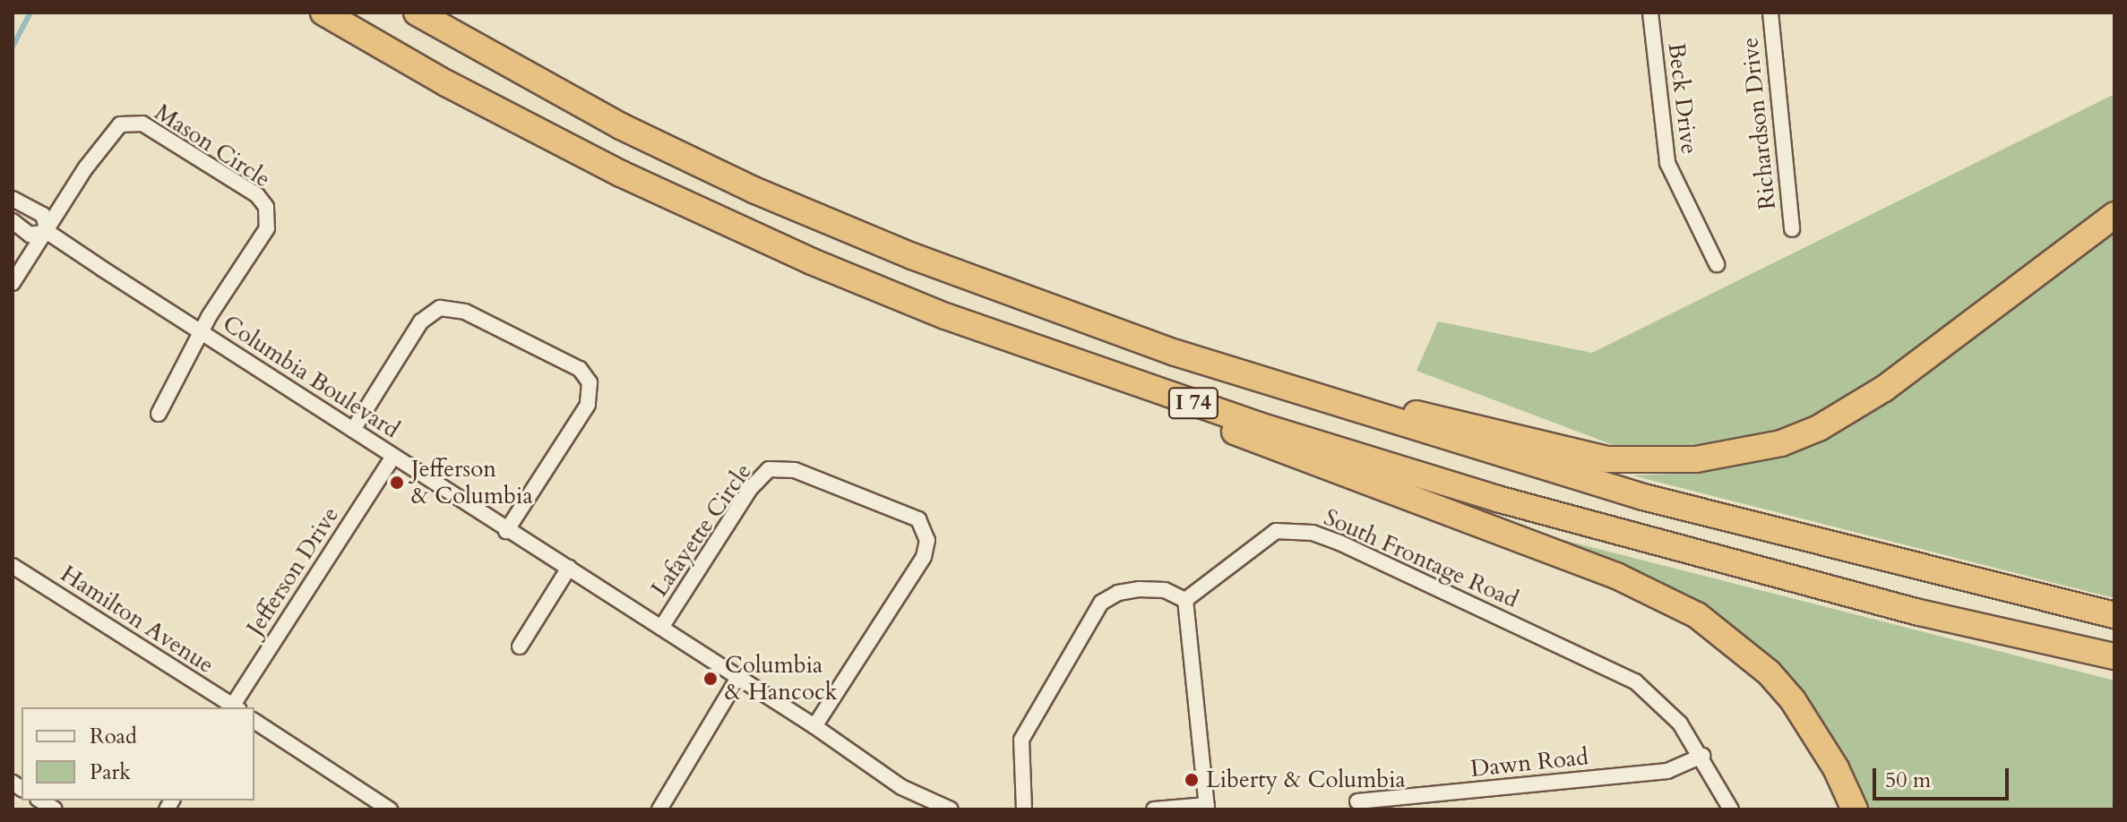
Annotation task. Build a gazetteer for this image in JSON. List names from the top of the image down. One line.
{"streets":{"highway":["I 74"],"street":["Beck Drive","Richardson Drive","Mason Circle","Columbia Boulevard","Lafayette Circle","South Frontage Road","Jefferson Drive","Hamilton Avenue","Dawn Road"]},"crossings":[["Mason Circle","Columbia Boulevard"],["Columbia Boulevard","Lafayette Circle"],["Columbia Boulevard","Jefferson Drive"],["South Frontage Road","Dawn Road"],["Jefferson Drive","Hamilton Avenue"]],"places":["Jefferson & Columbia","Columbia & Hancock","Liberty & Columbia"],"legend":["Road","Park"],"scale_bar":"50 m"}
